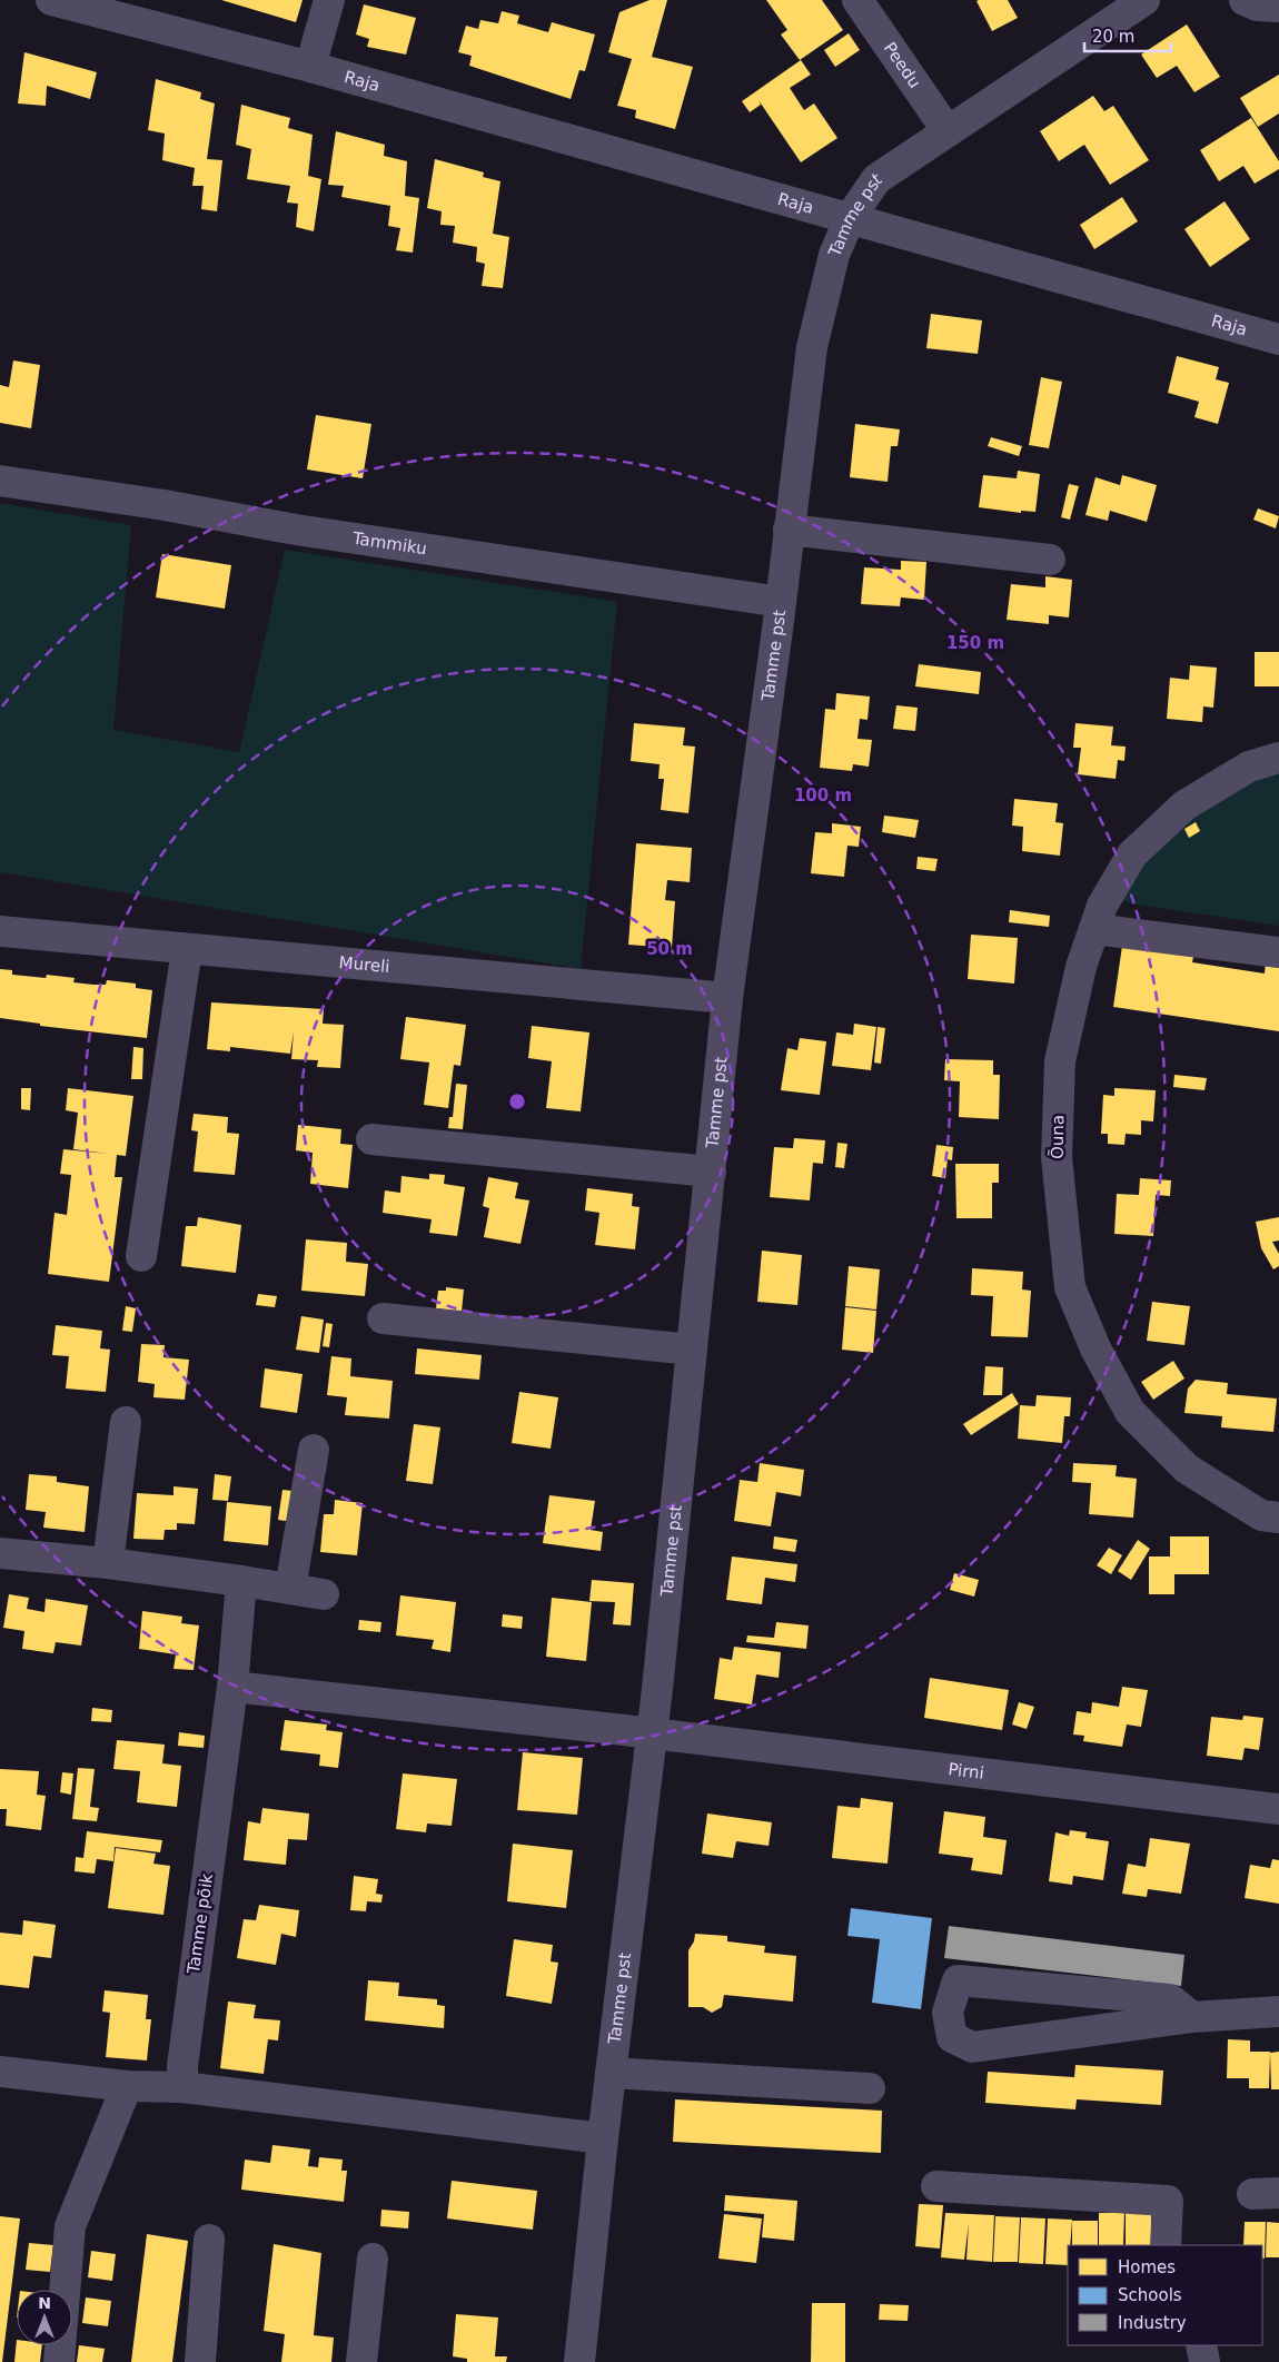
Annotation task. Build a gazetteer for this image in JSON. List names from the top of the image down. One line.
{"streets":{"street":["Peedu","Raja","Tamme pst","Tammiku","Mureli","Õuna","Pirni","Tamme põik"]},"crossings":[["Peedu","Tamme pst"],["Raja","Tamme pst"],["Tamme pst","Tammiku"],["Tamme pst","Mureli"],["Tamme pst","Pirni"],["Pirni","Tamme põik"]],"legend":["Homes","Schools","Industry"],"scale_bar":"20 m","north":"top","rings":["150 m","100 m","50 m"]}
